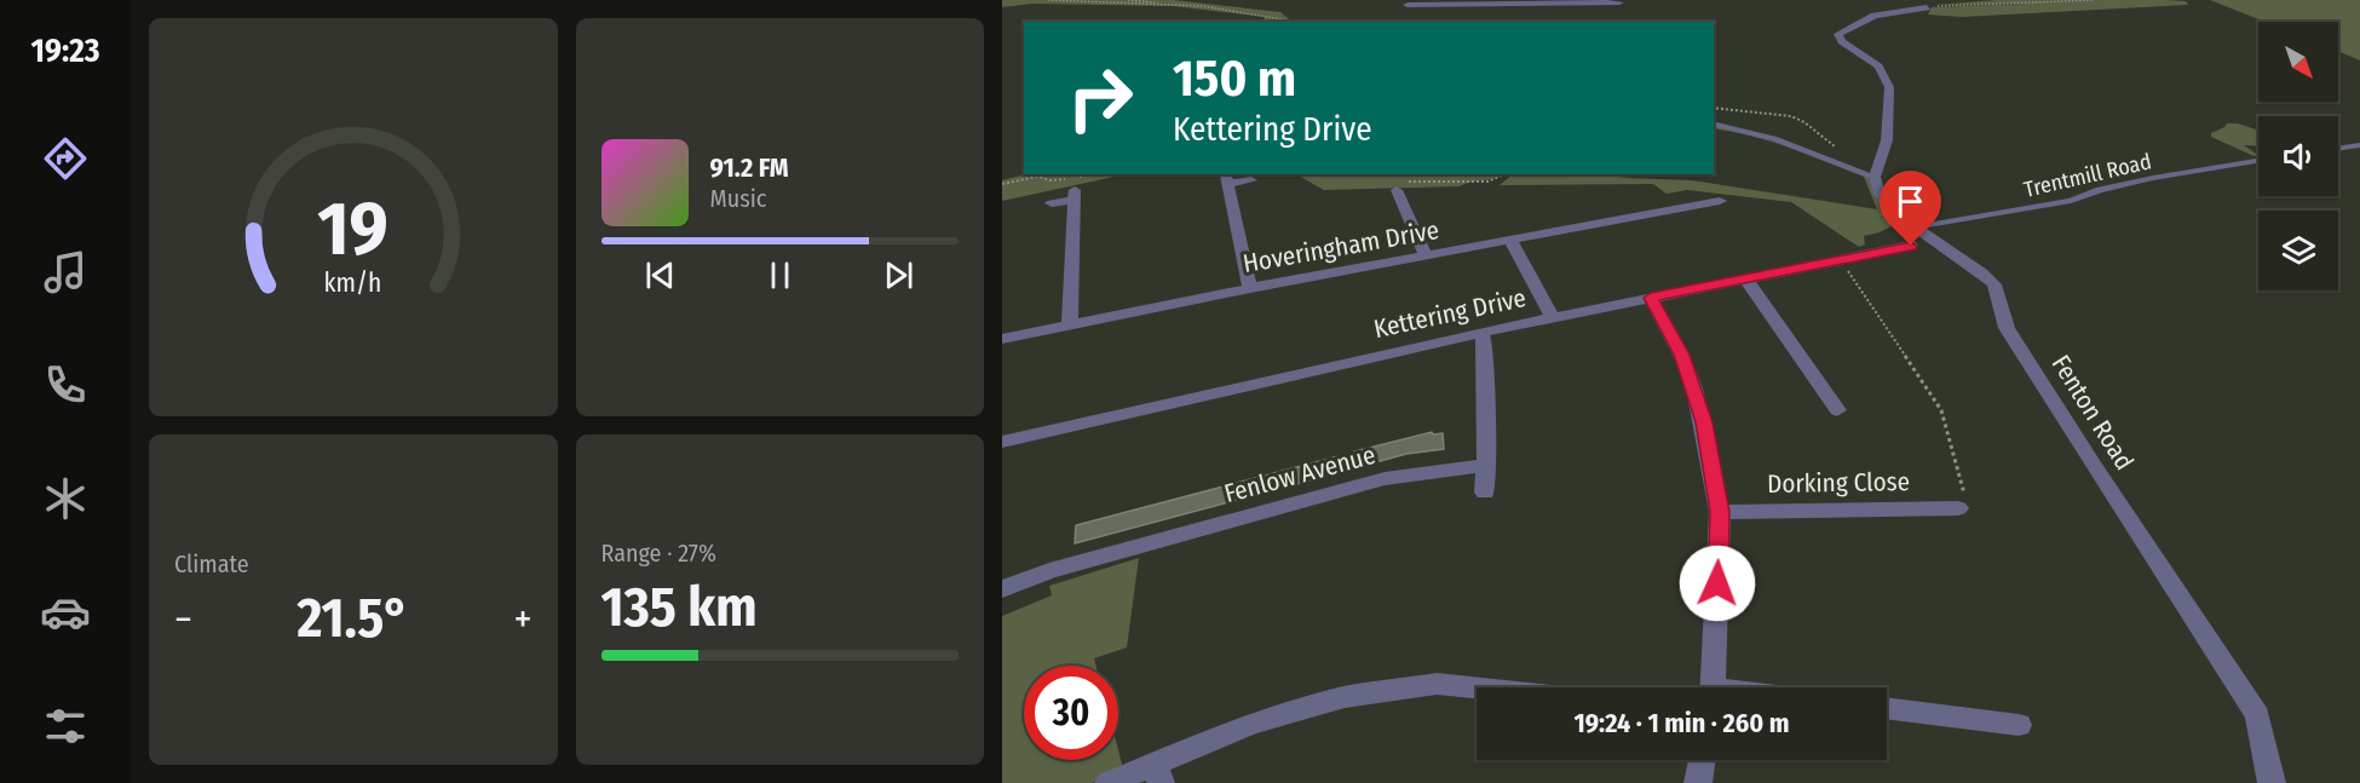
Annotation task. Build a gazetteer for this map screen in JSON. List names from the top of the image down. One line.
{"streets":{"street":["Hoveringham Drive","Kettering Drive","Fenton Road","Fenlow Avenue","Dorking Close"],"lane":["Trentmill Road"]},"crossings":[["Trentmill Road","Kettering Drive"],["Trentmill Road","Fenton Road"],["Kettering Drive","Fenton Road"]],"north":"bottom right","page":{"tabs":"19:23","turn":["150 m","Kettering Drive"],"song":["91.2 FM","Music"],"tile":["Climate",["Range · 27%","135 km"]],"heat":["−","21.5°","+"],"limit":"30","trip":"19:24 · 1 min · 260 m","gauge":["19","km/h"]}}
